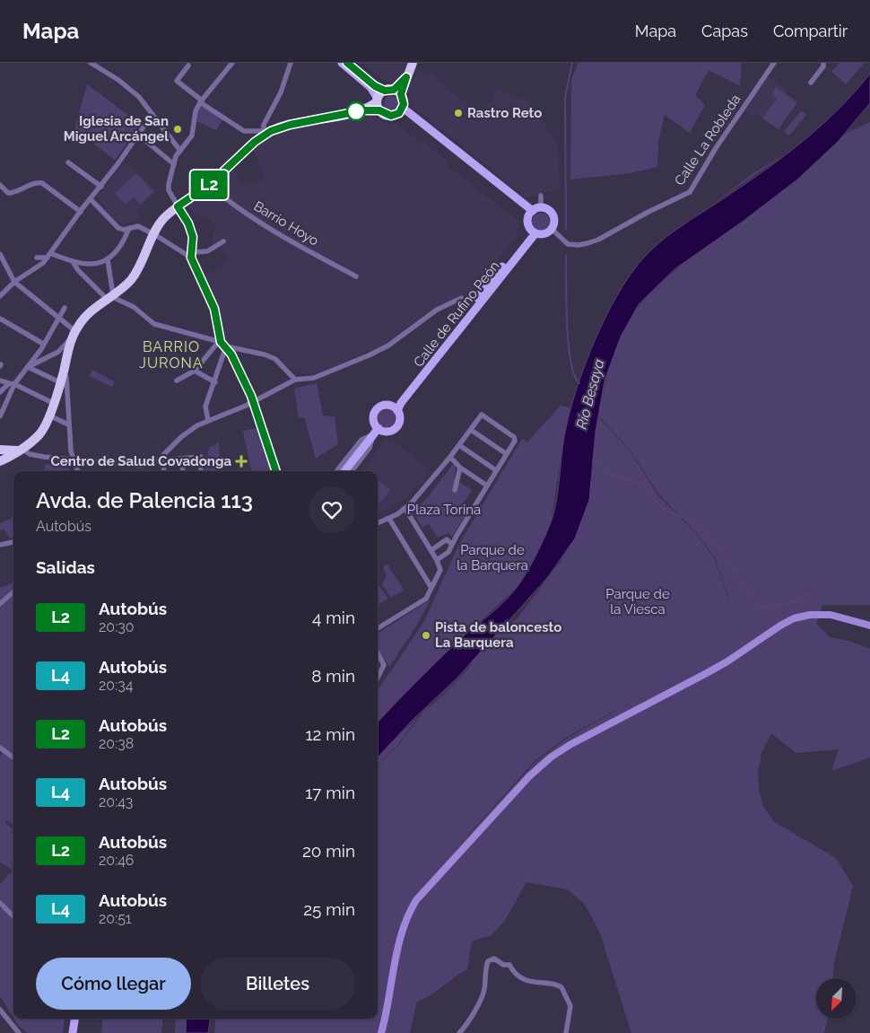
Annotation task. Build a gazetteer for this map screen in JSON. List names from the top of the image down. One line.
{"streets":{"main road":["Calle de Rufino Peón"],"street":["Calle La Robleda","Barrio Hoyo"]},"crossings":[["Calle La Robleda","Calle de Rufino Peón"]],"districts":["BARRIO JURONA"],"water":["Río Besaya"],"parks":["Plaza Torina","Parque de la Barquera","Parque de la Viesca"],"places":{"other":["Rastro Reto","Iglesia de San Miguel Arcángel","Pista de baloncesto La Barquera"],"health":["Centro de Salud Covadonga"]},"lines":["bus line L2"],"north":"bottom left","page":{"header":"Mapa","nav":["Mapa","Capas","Compartir"],"on_map":"L2","heading":[["Avda. de Palencia 113","Autobús"],"Salidas"],"list":[{"mark":"L2","name":"Autobús","note":"20:30","value":"4 min"},{"mark":"L4","name":"Autobús","note":"20:34","value":"8 min"},{"mark":"L2","name":"Autobús","note":"20:38","value":"12 min"},{"mark":"L4","name":"Autobús","note":"20:43","value":"17 min"},{"mark":"L2","name":"Autobús","note":"20:46","value":"20 min"},{"mark":"L4","name":"Autobús","note":"20:51","value":"25 min"}],"buttons":["Cómo llegar","Billetes"]}}
